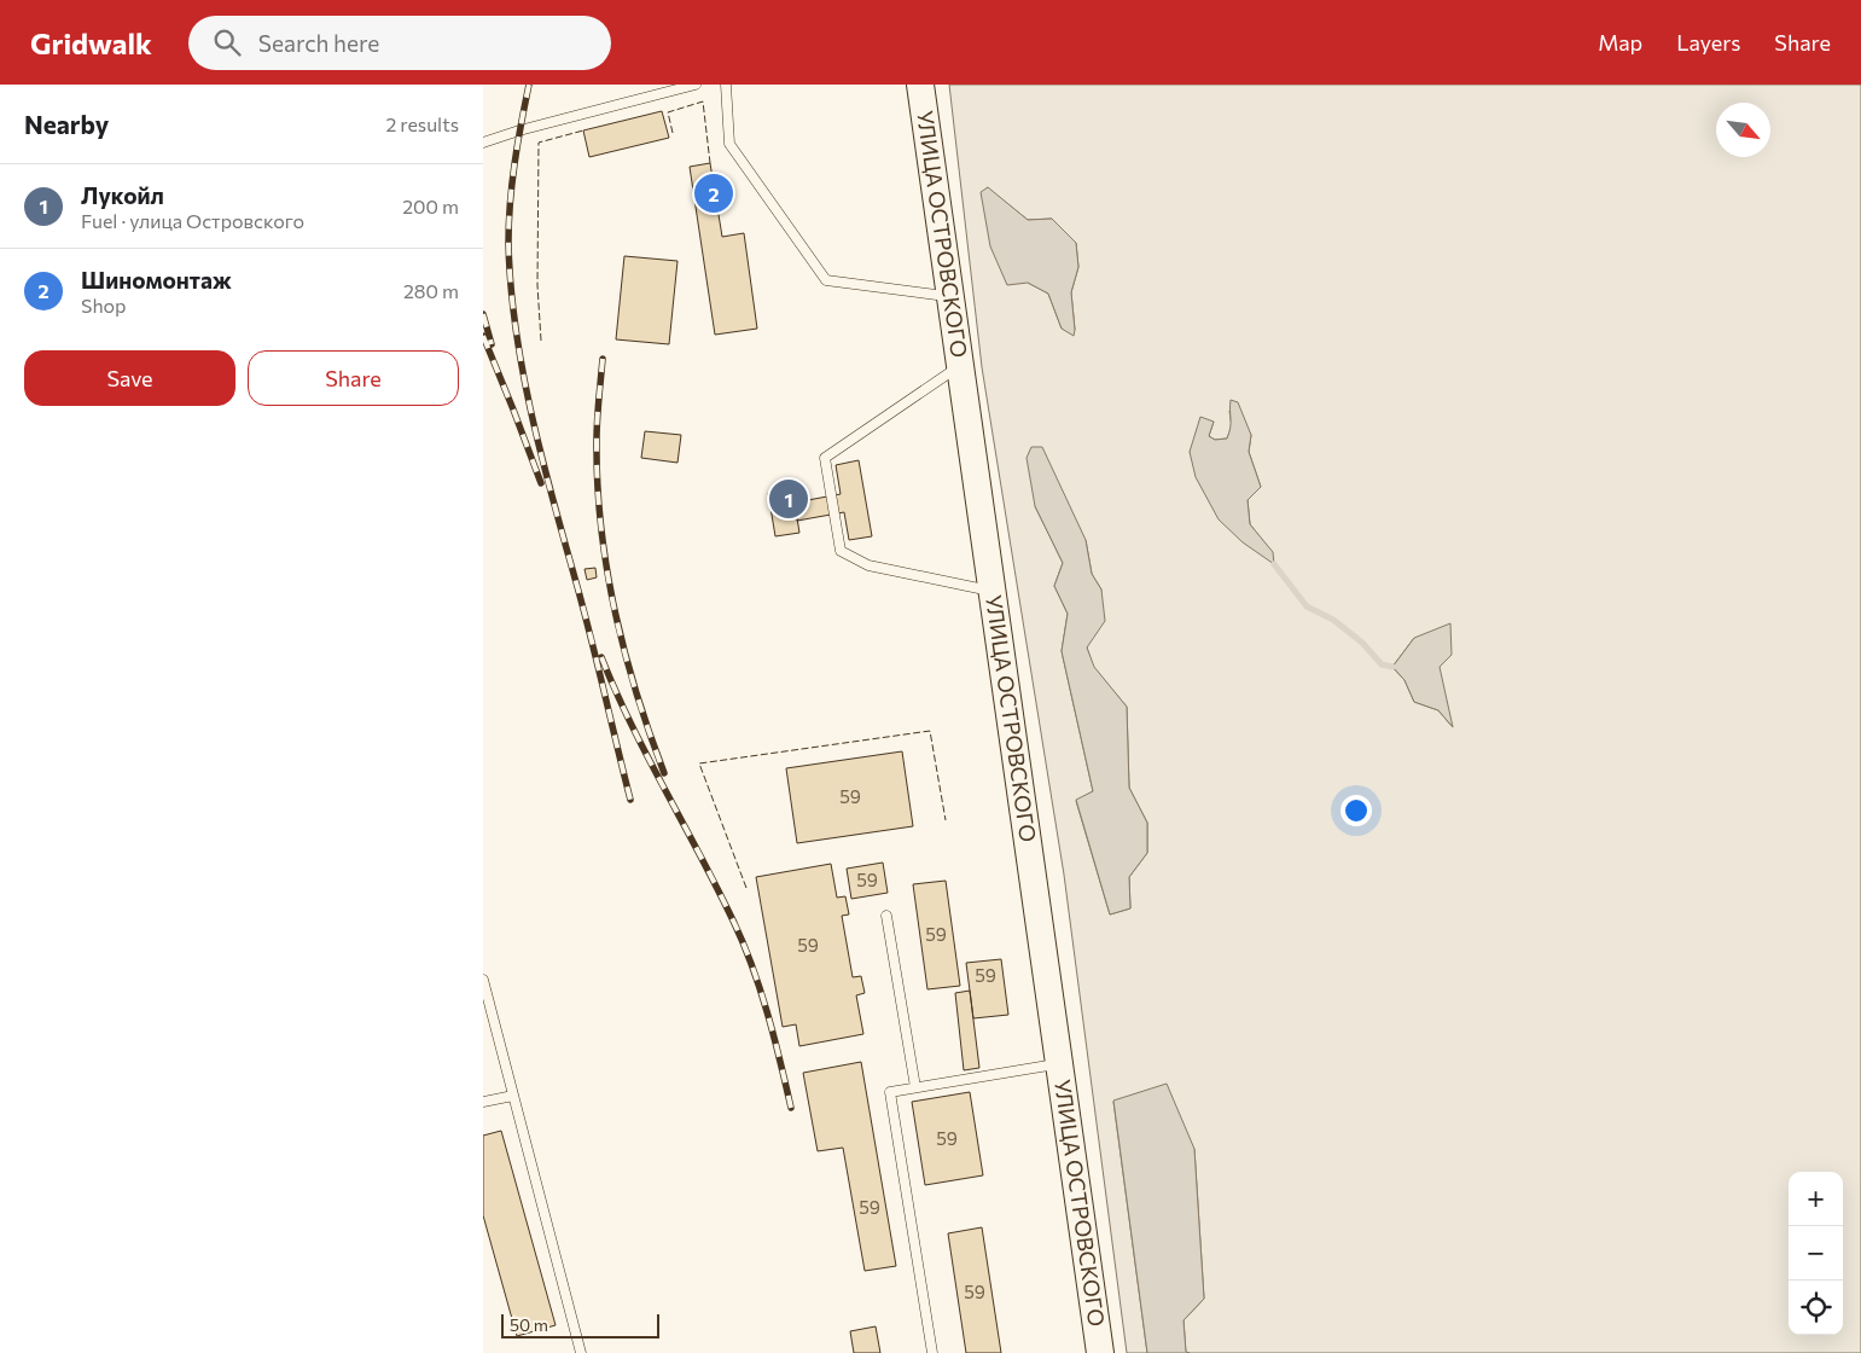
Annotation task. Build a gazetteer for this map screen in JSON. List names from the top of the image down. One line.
{"streets":{"main road":["УЛИЦА ОСТРОВСКОГО"]},"house_numbers":["59","59","59","59","59","59","59","59"],"scale_bar":"50 m","north":"bottom right","page":{"header":"Gridwalk","search":"Search here","nav":["Map","Layers","Share"],"heading":["Nearby","2 results"],"list":[{"mark":"1","name":"Лукойл","note":"Fuel · улица Островского","value":"200 m"},{"mark":"2","name":"Шиномонтаж","note":"Shop","value":"280 m"}],"pins":["2","1"],"buttons":["Save","Share"],"map_buttons":["+","−"],"scale":"50 m"}}
